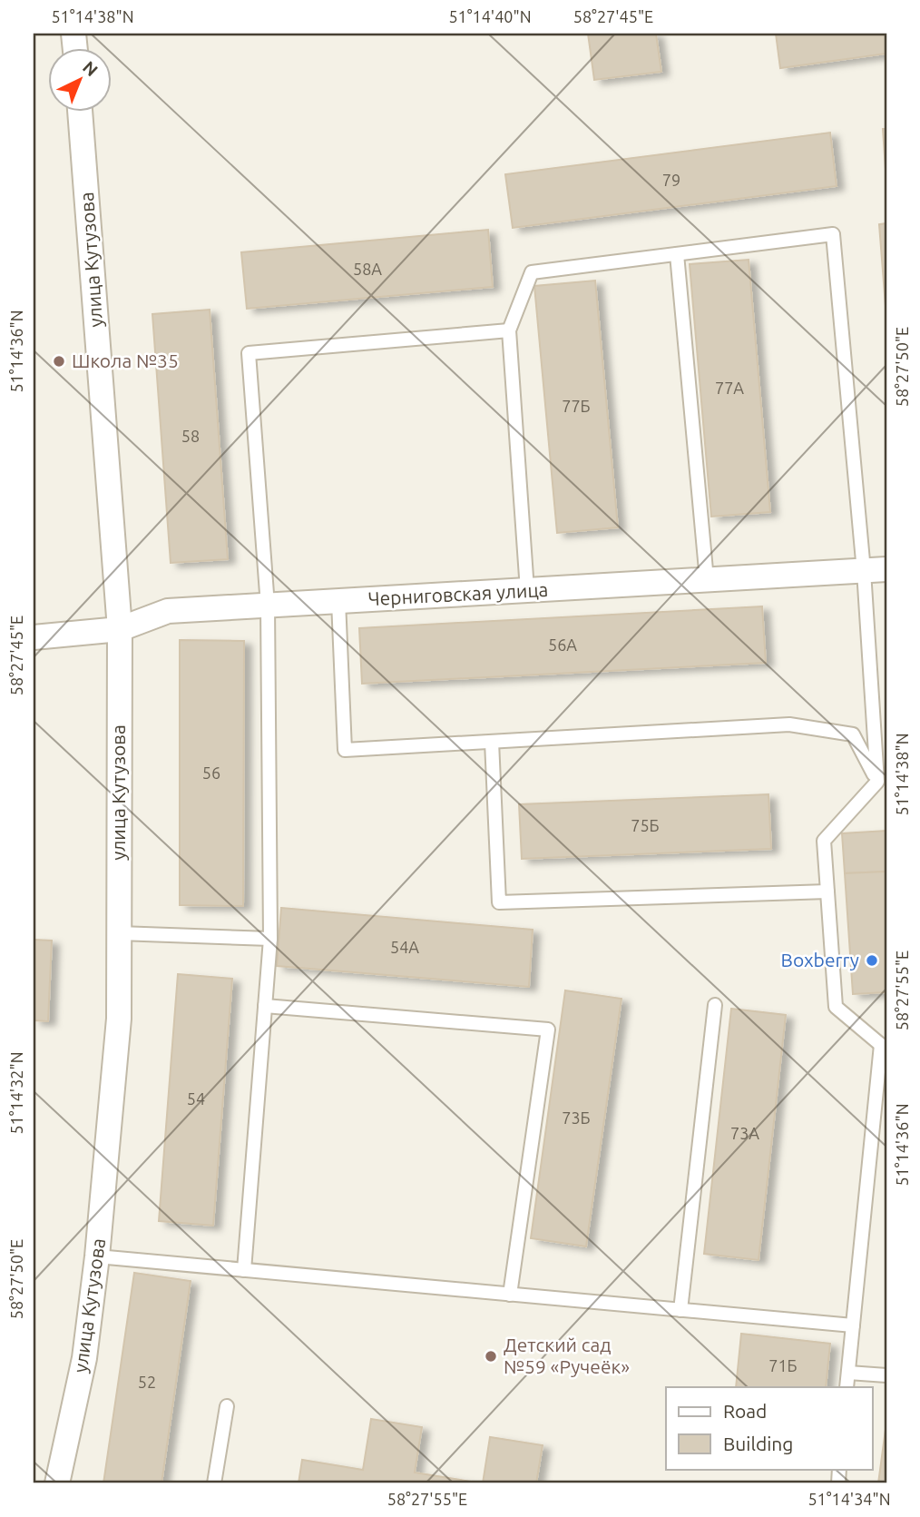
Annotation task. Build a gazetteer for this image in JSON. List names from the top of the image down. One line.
{"streets":{"street":["улица Кутузова","Черниговская улица"]},"crossings":[["улица Кутузова","Черниговская улица"]],"places":["Школа №35","Boxberry","Детский сад №59 «Ручеёк»"],"house_numbers":["79","58А","77А","77Б","58","56А","56","75Б","54А","54","73Б","73А","71Б","52"],"legend":["Road","Building"],"north":"top right","coordinates":["51°14'38\"N","51°14'40\"N","58°27'45\"E","51°14'36\"N","58°27'50\"E","58°27'55\"E","51°14'32\"N","51°14'34\"N"]}
